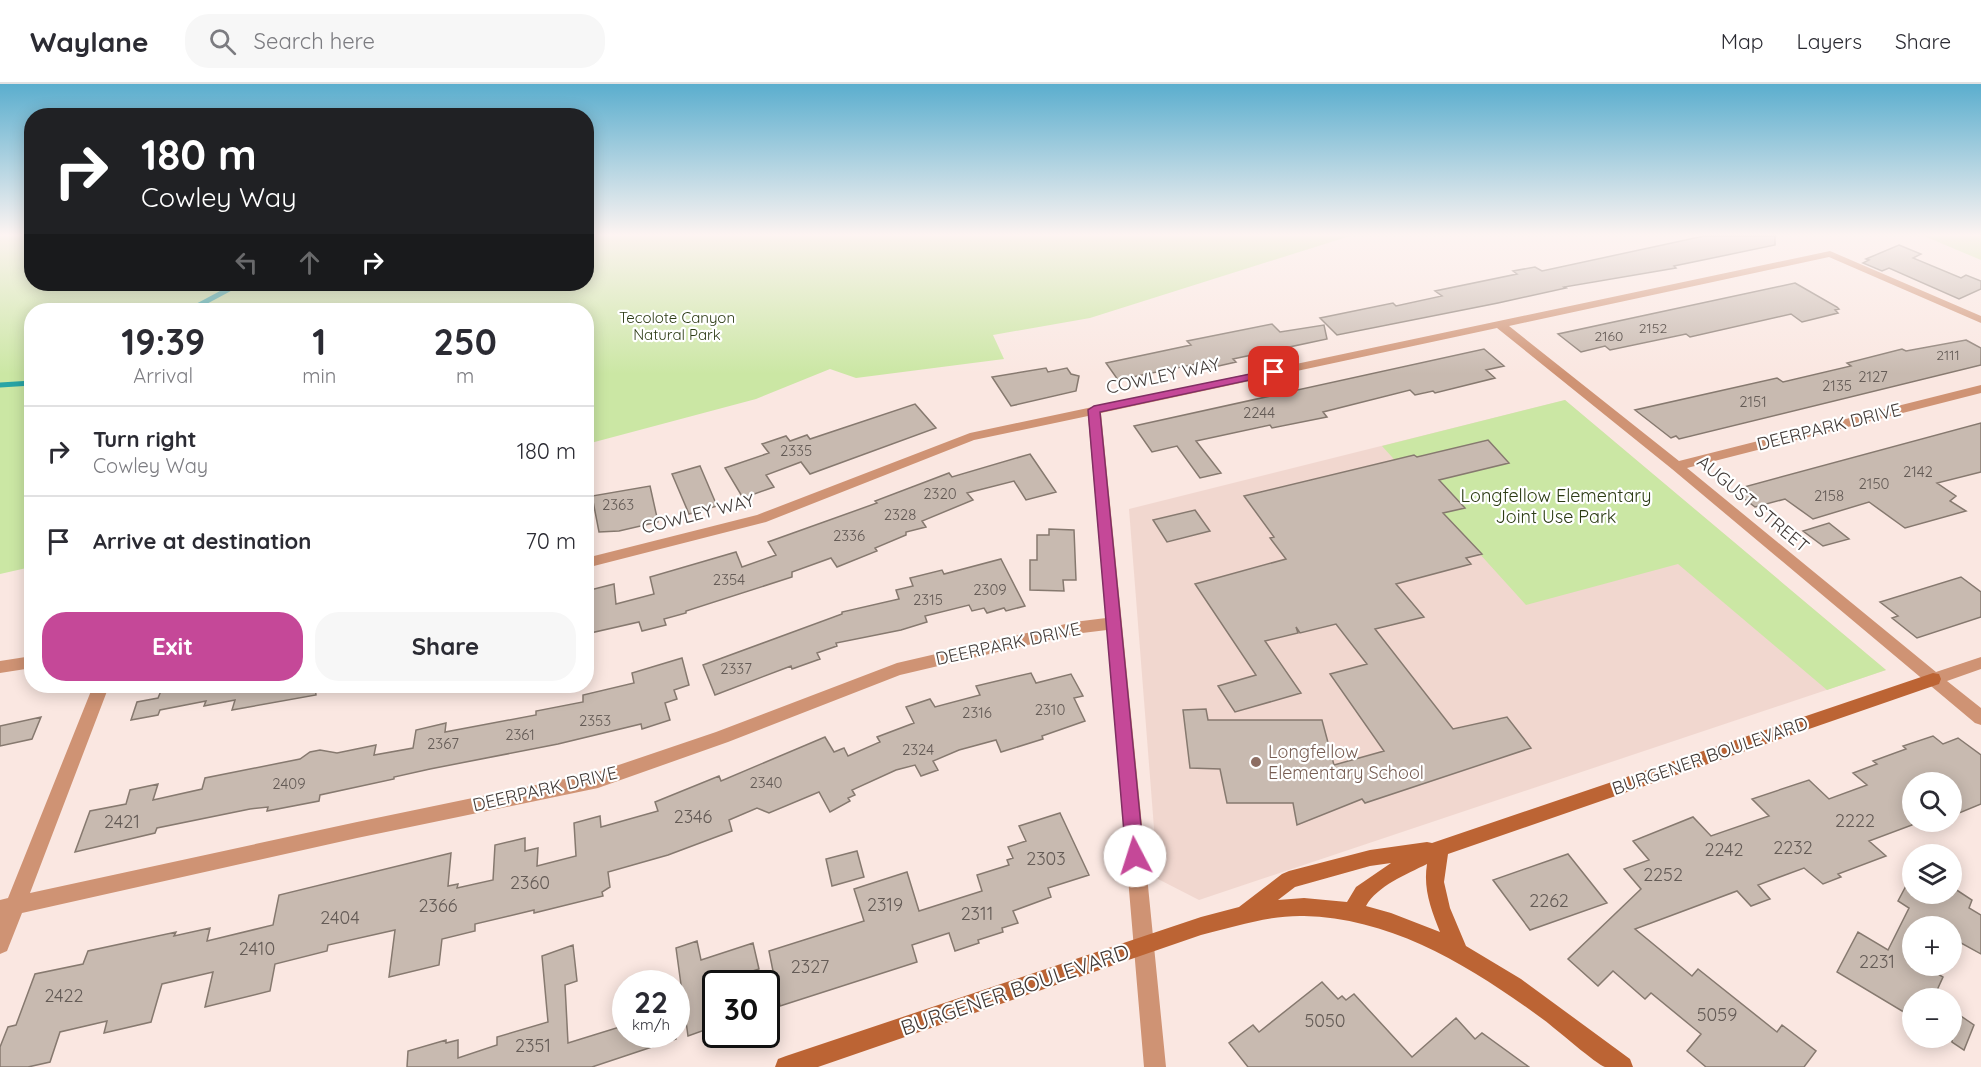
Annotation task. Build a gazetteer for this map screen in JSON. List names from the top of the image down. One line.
{"streets":{"street":["COWLEY WAY","DEERPARK DRIVE","AUGUST STREET","BURGENER BOULEVARD"]},"crossings":[["COWLEY WAY","AUGUST STREET"],["DEERPARK DRIVE","AUGUST STREET"],["AUGUST STREET","BURGENER BOULEVARD"]],"parks":["Tecolote Canyon Natural Park","Longfellow Elementary Joint Use Park"],"places":["Longfellow Elementary School"],"house_numbers":["2152","2160","2111","2127","2135","2151","2244","2335","2142","2150","2320","2158","2363","2328","2336","2354","2309","2315","2337","2310","2316","2353","2361","2367","2324","2340","2409","2346","2222","2421","2232","2242","2303","2252","2360","2262","2319","2366","2311","2404","2410","2231","2327","2422","5059","5050","2351"],"page":{"header":"Waylane","search":"Search here","nav":["Map","Layers","Share"],"turn":["180 m","Cowley Way"],"eta":["19:39","Arrival","1","min","250","m"],"list":[{"name":"Turn right","note":"Cowley Way","value":"180 m"},{"name":"Arrive at destination","value":"70 m"}],"buttons":["Exit","Share"],"map_buttons":["+","−"],"speed":"22 km/h","limit":"30"}}
